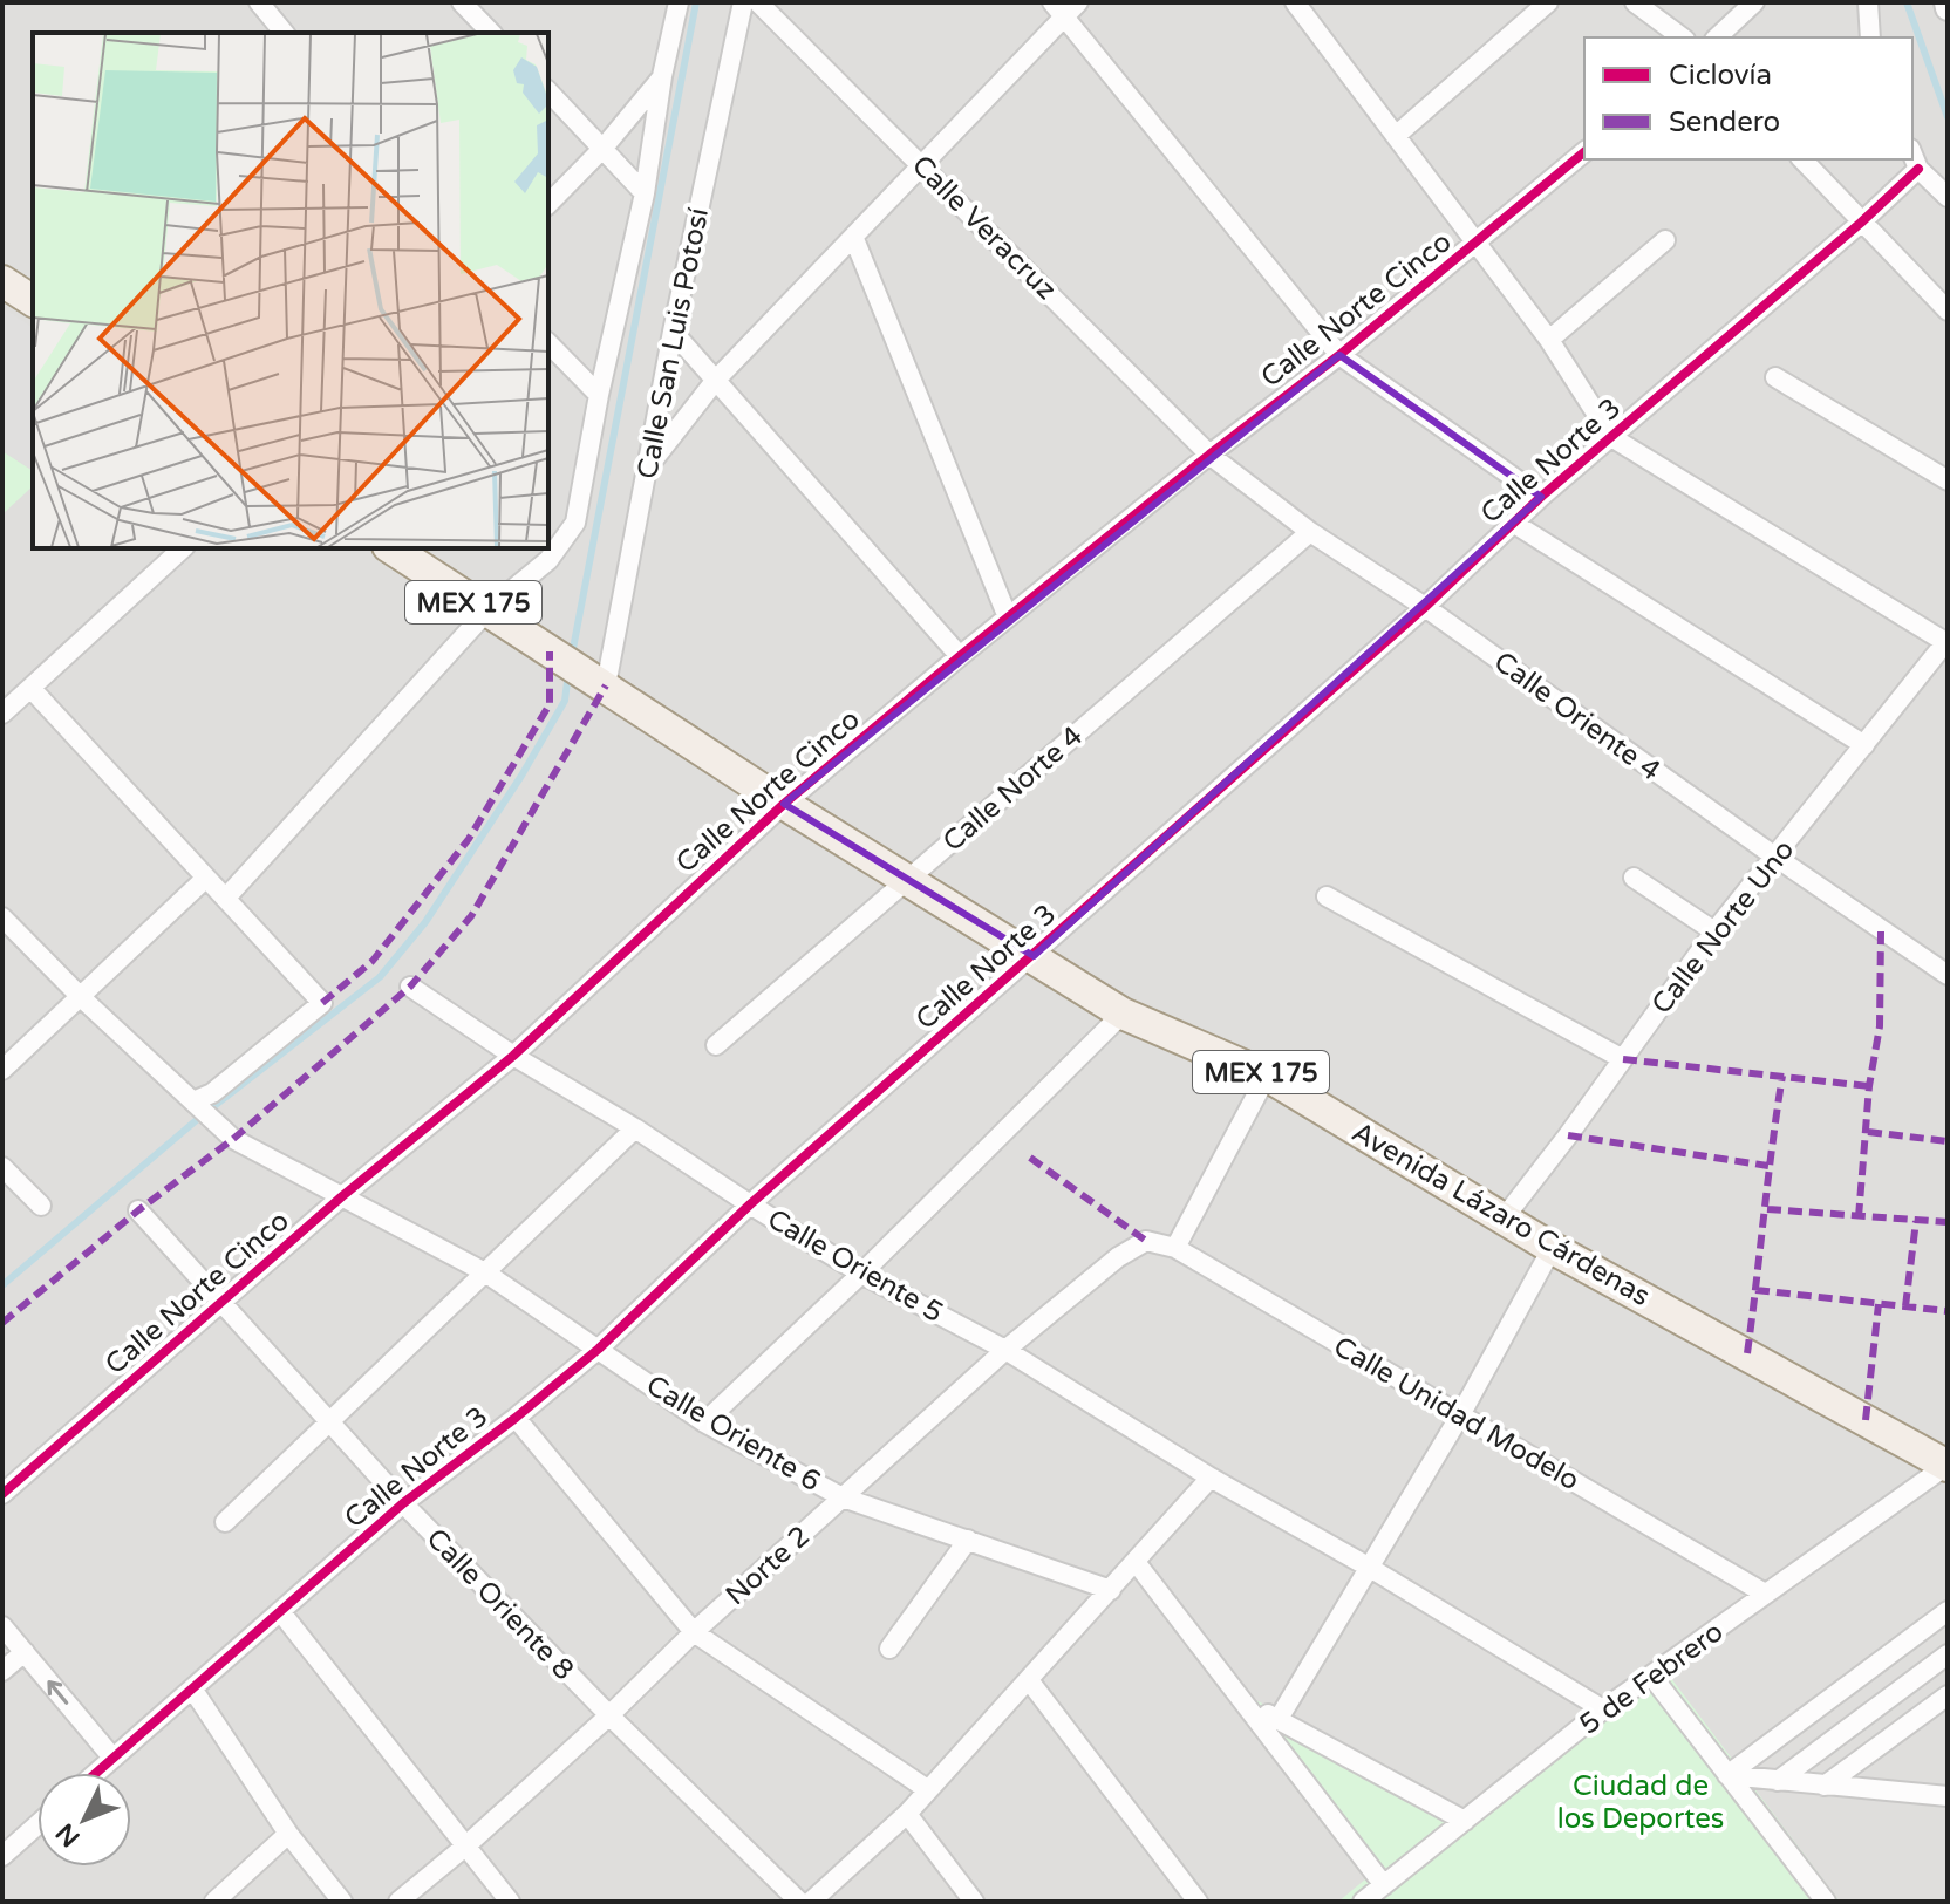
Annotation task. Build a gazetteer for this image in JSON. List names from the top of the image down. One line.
{"streets":{"main road":["MEX 175","Avenida Lázaro Cárdenas"],"street":["Calle Veracruz","Calle Norte Cinco","Calle San Luis Potosí","Calle Norte 3","Calle Oriente 4","Calle Norte 4","Calle Norte Uno","Calle Oriente 5","Calle Unidad Modelo","Calle Oriente 6","Norte 2","Calle Oriente 8","5 de Febrero"]},"crossings":[["Calle Veracruz","Calle Norte Cinco"],["Calle Veracruz","Calle Oriente 4"],["Calle Norte Cinco","Calle Oriente 4"],["Calle Norte Cinco","Avenida Lázaro Cárdenas"],["Calle Norte Cinco","Calle Oriente 5"],["Calle Norte Cinco","Calle Oriente 6"],["Calle Norte Cinco","Calle Oriente 8"],["Calle San Luis Potosí","Avenida Lázaro Cárdenas"],["Calle Norte 3","Calle Oriente 4"],["Calle Norte 3","Avenida Lázaro Cárdenas"],["Calle Norte 3","Calle Oriente 5"],["Calle Norte 3","Calle Oriente 6"],["Calle Norte 3","Calle Oriente 8"],["Calle Oriente 4","Calle Norte 4"],["Calle Oriente 4","Calle Norte Uno"],["Calle Norte 4","Avenida Lázaro Cárdenas"],["Calle Norte Uno","Avenida Lázaro Cárdenas"],["Avenida Lázaro Cárdenas","5 de Febrero"],["Calle Oriente 5","Norte 2"],["Calle Oriente 5","5 de Febrero"],["Calle Unidad Modelo","Norte 2"],["Calle Unidad Modelo","5 de Febrero"],["Calle Oriente 6","Norte 2"],["Norte 2","Calle Oriente 8"]],"parks":["Ciudad de los Deportes"],"legend":["Ciclovía","Sendero"],"north":"bottom left"}
